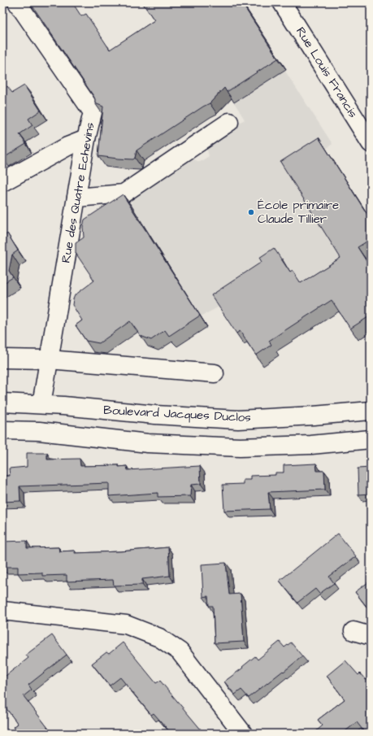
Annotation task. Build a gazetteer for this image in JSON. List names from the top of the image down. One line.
{"streets":{"street":["Rue Louis Francis","Rue des Quatre Echevins","Boulevard Jacques Duclos"]},"crossings":[["Rue des Quatre Echevins","Boulevard Jacques Duclos"]],"places":["École primaire Claude Tillier"]}
